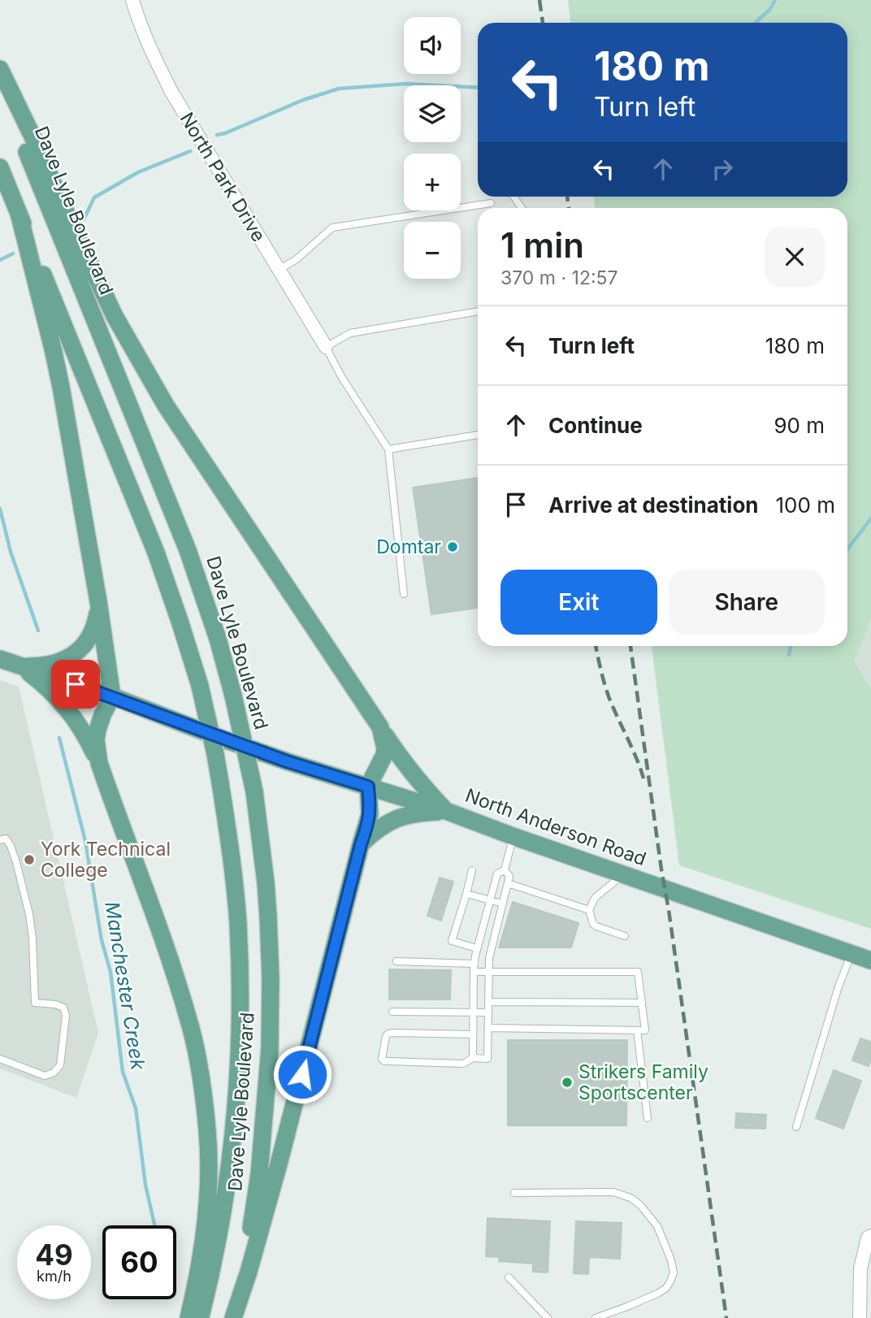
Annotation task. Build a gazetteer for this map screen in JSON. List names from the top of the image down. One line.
{"streets":{"main road":["Dave Lyle Boulevard","North Anderson Road"],"street":["North Park Drive"]},"water":["Manchester Creek"],"places":["Domtar","York Technical College","Strikers Family Sportscenter"],"page":{"map_buttons":["+","−"],"turn":["180 m","Turn left"],"heading":["1 min","370 m · 12:57"],"list":[{"name":"Turn left","value":"180 m"},{"name":"Continue","value":"90 m"},{"name":"Arrive at destination","value":"100 m"}],"buttons":["Exit","Share"],"speed":"49 km/h","limit":"60"}}
